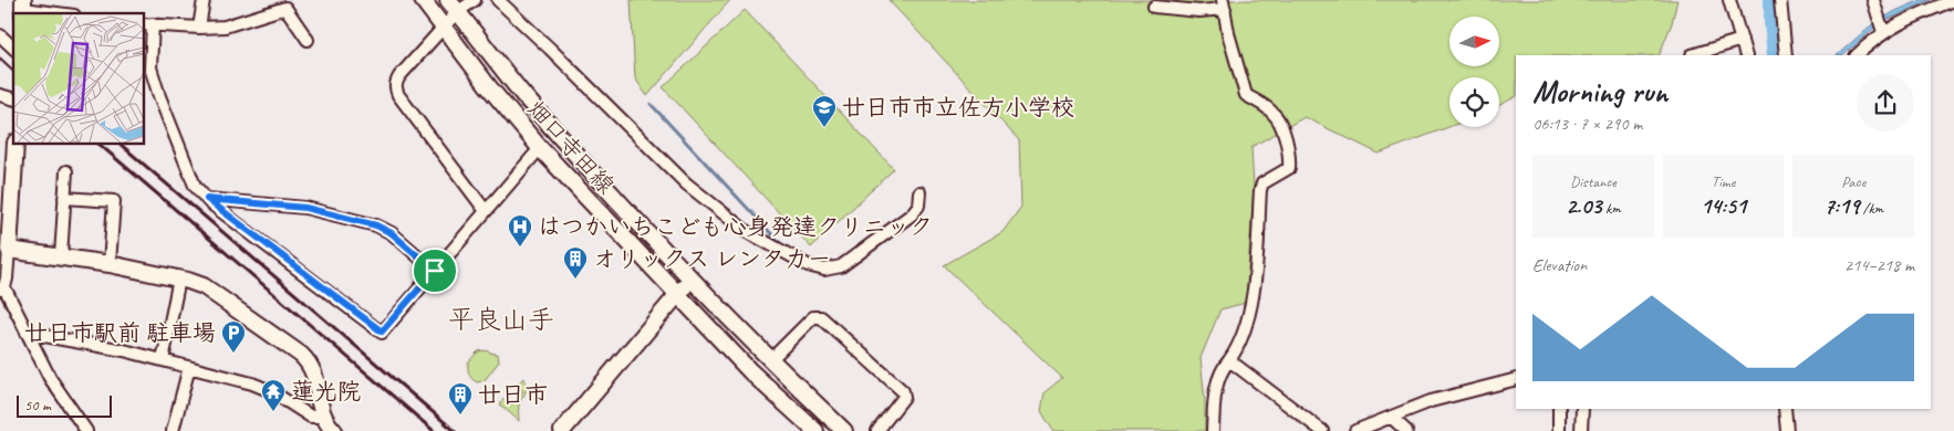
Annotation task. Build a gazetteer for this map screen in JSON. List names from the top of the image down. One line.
{"streets":{"street":["畑口寺田線"]},"districts":["平良山手"],"places":{"school or university":["廿日市市立佐方小学校"],"hospital":["はつかいちこども心身発達クリニック"],"building":["オリックス レンタカー","廿日市"],"parking":["廿日市駅前 駐車場"],"temple":["蓮光院"]},"scale_bar":"50 m","north":"right","page":{"heading":["Morning run","06:13 · 7 × 290 m"],"stats":[["Distance","2.03 km"],["Time","14:51"],["Pace","7:19 /km"]],"chart":["Elevation","214–218 m"],"scale":"50 m"}}
